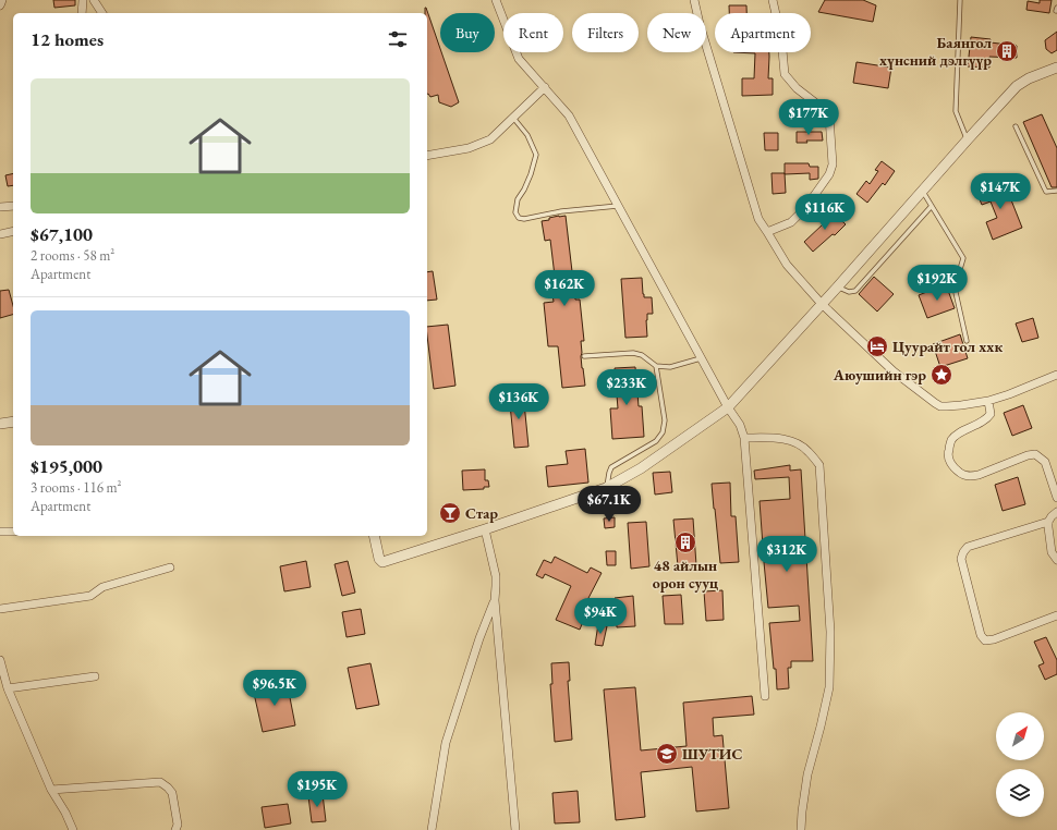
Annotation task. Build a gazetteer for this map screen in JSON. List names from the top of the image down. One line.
{"places":{"building":["Баянгол хүнсний дэлгүүр","48 айлын орон сууц"],"hotel":["Цуурайт гол ххк"],"place":["Аюушийн гэр"],"bar":["Стар"],"school or university":["ШУТИС"]},"north":"top right","page":{"chip":["Buy","Rent","Filters","New","Apartment"],"heading":"12 homes","list":[{"name":"$67,100","note":"2 rooms · 58 m² · Apartment"},{"name":"$195,000","note":"3 rooms · 116 m² · Apartment"}],"price":["$177K","$147K","$116K","$192K","$162K","$233K","$136K","$67.1K","$312K","$94K","$96.5K","$195K"]}}
